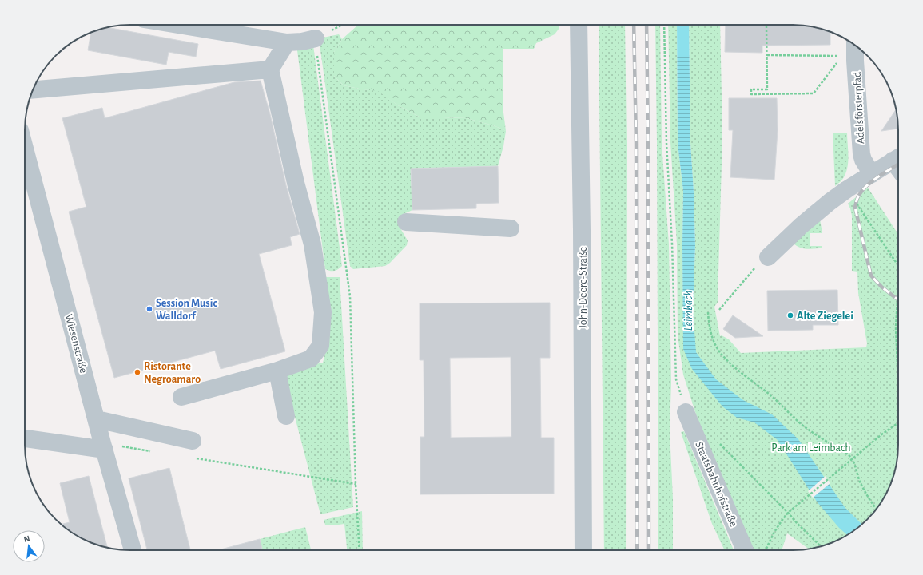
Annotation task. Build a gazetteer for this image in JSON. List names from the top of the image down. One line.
{"streets":{"street":["Adelsförsterpfad","John-Deere-Straße","Wiesenstraße","Staatsbahnhofstraße"]},"water":["Leimbach"],"parks":["Park am Leimbach"],"places":["Session Music Walldorf","Alte Ziegelei","Ristorante Negroamaro"],"north":"top"}
